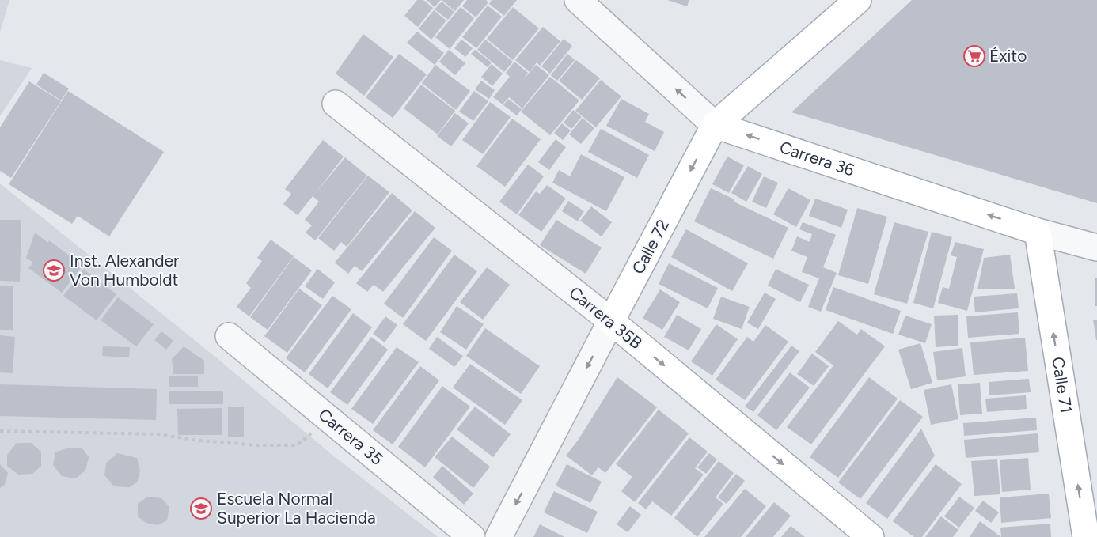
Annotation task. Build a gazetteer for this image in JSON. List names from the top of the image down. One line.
{"streets":{"main road":["Carrera 36","Calle 72","Carrera 35B","Calle 71"],"street":["Carrera 35"]},"crossings":[["Carrera 36","Calle 72"],["Carrera 36","Calle 71"],["Calle 72","Carrera 35B"]],"one_way":["Carrera 36","Calle 72","Carrera 35B","Calle 71"],"places":{"supermarket":["Éxito"],"school or university":["Inst. Alexander Von Humboldt","Escuela Normal Superior La Hacienda"]}}
